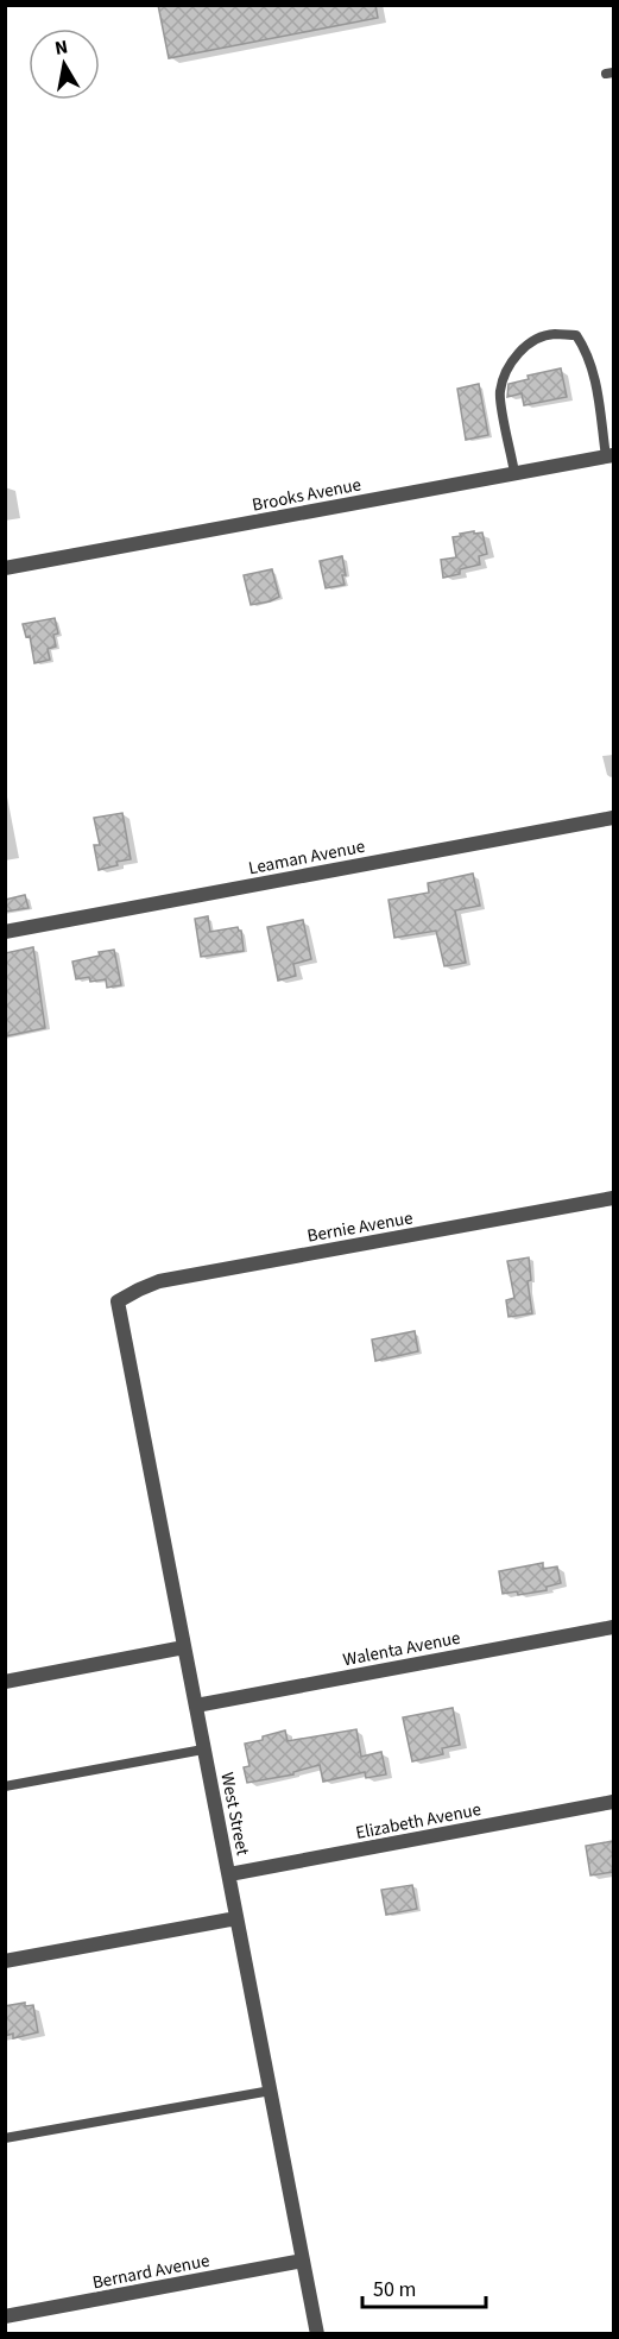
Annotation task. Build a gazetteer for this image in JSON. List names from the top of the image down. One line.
{"streets":{"street":["Brooks Avenue","Leaman Avenue","Bernie Avenue","Walenta Avenue","West Street","Elizabeth Avenue","Bernard Avenue"]},"crossings":[["Bernie Avenue","West Street"],["Walenta Avenue","West Street"],["West Street","Elizabeth Avenue"],["West Street","Bernard Avenue"]],"scale_bar":"50 m","north":"top"}
